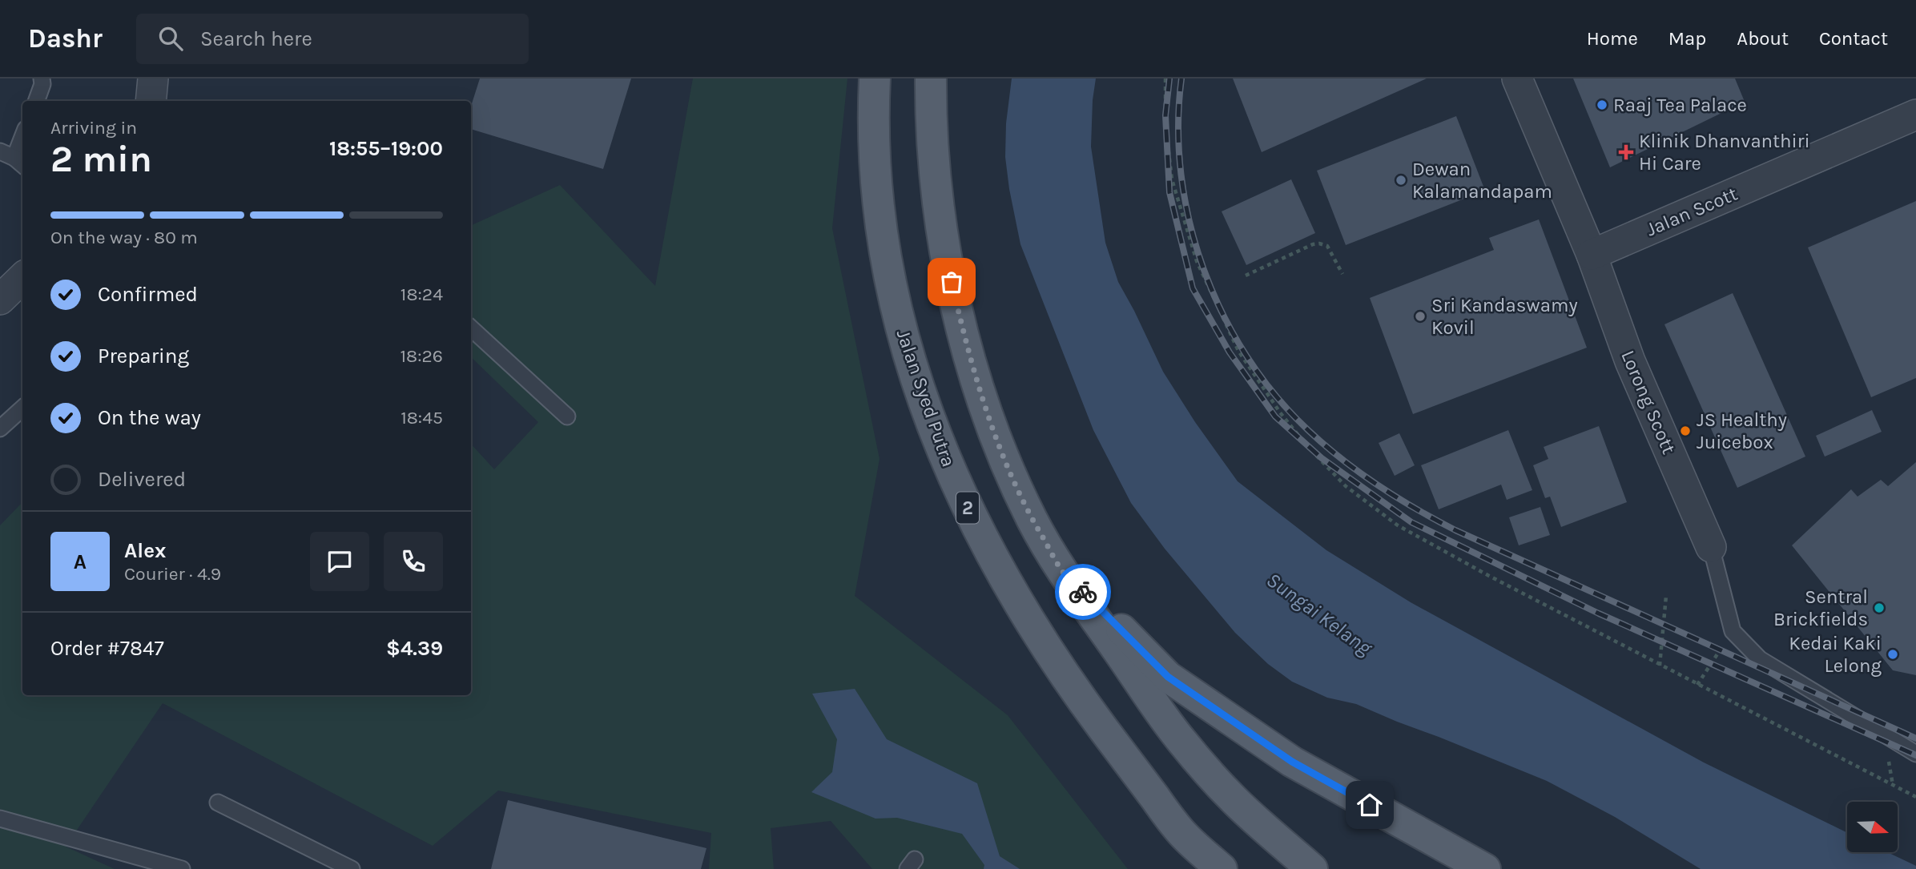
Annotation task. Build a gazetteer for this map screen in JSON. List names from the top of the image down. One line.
{"streets":{"main road":["Jalan Syed Putra","2"],"street":["Jalan Scott","Lorong Scott"]},"crossings":[["Jalan Scott","Lorong Scott"]],"water":["Sungai Kelang"],"places":{"other":["Raaj Tea Palace","Dewan Kalamandapam","Sri Kandaswamy Kovil","JS Healthy Juicebox","Sentral Brickfields","Kedai Kaki Lelong"],"health":["Klinik Dhanvanthiri Hi Care"]},"north":"right","page":{"header":"Dashr","search":"Search here","nav":["Home","Map","About","Contact"],"heading":["2 min","Arriving in","18:55–19:00"],"panel":["Alex","Courier · 4.9","Order #7847","$4.39"],"bar":"On the way · 80 m","list":[["Confirmed","18:24"],["Preparing","18:26"],["On the way","18:45"],"Delivered"],"round":"A"}}
